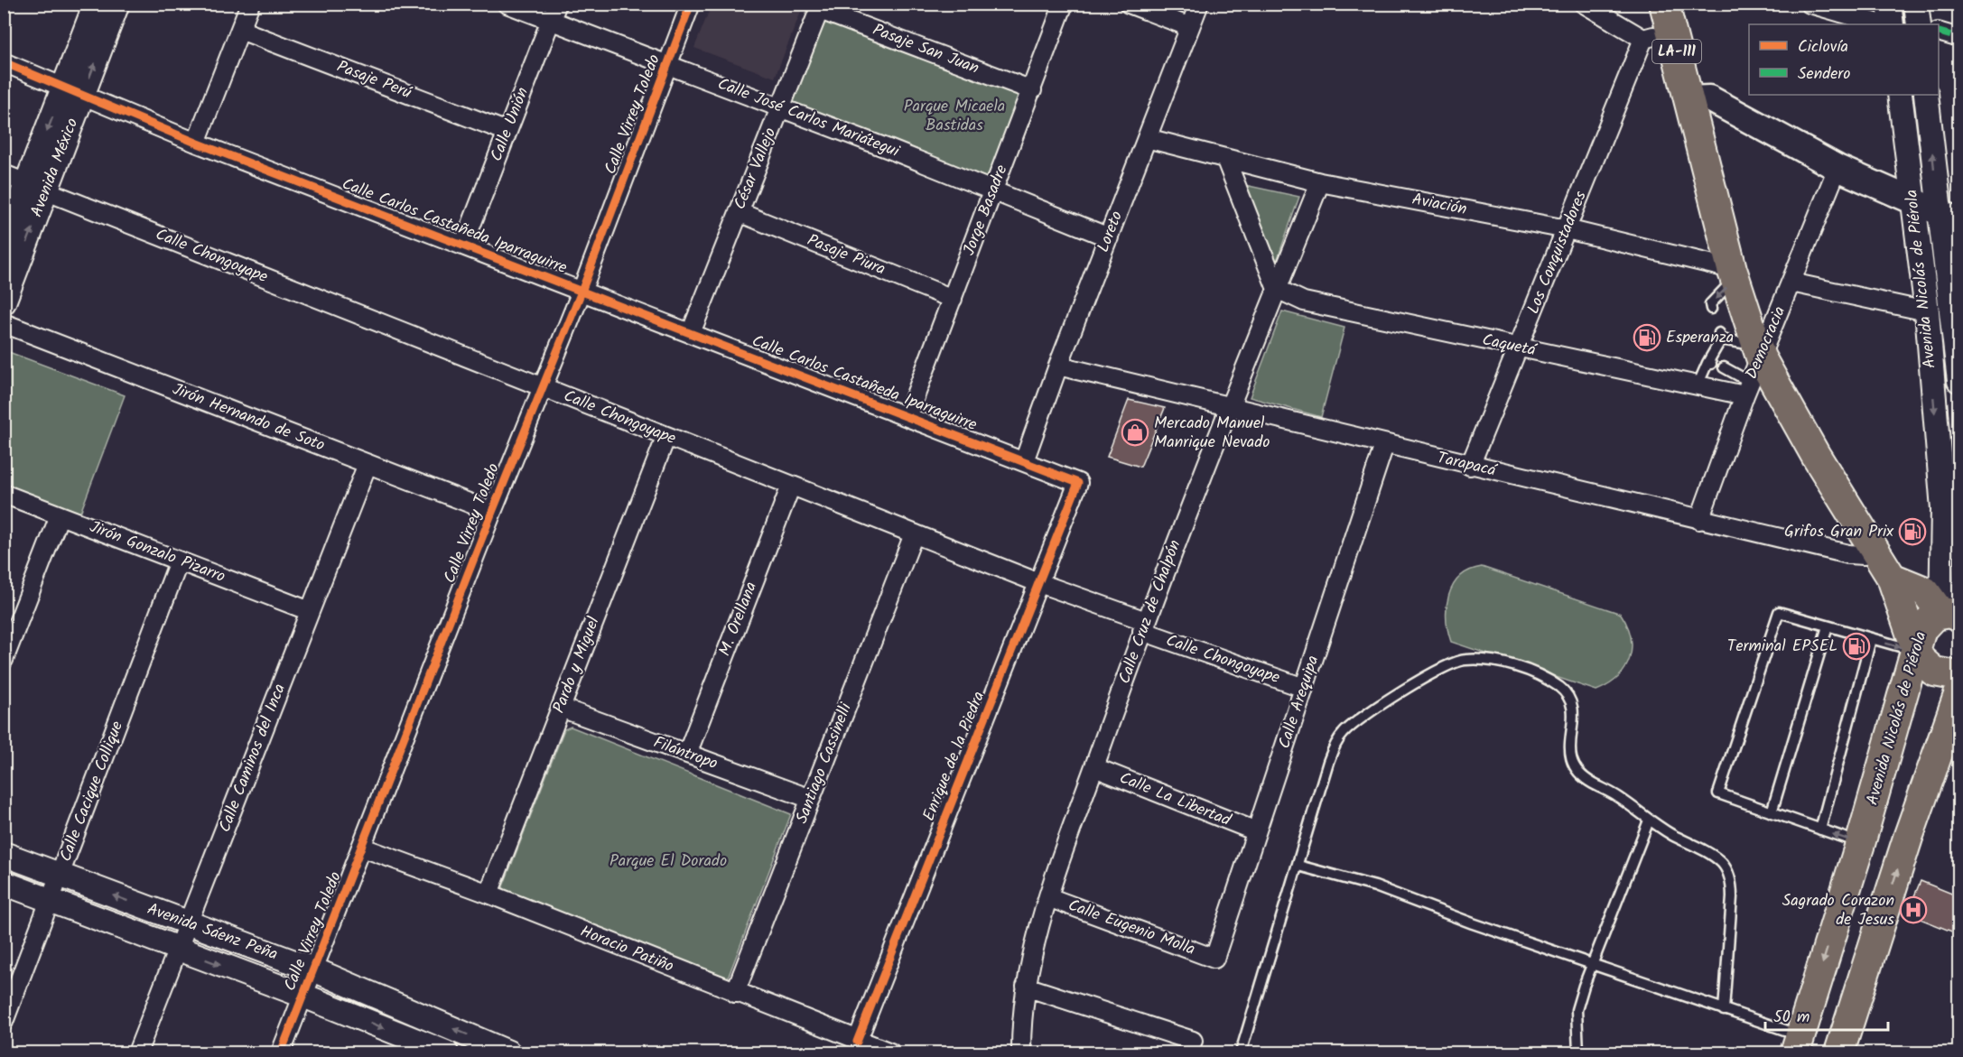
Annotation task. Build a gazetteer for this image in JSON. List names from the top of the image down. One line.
{"streets":{"main road":["LA-111","Avenida Nicolás de Piérola"],"street":["Pasaje San Juan","Pasaje Perú","Calle Virrey Toledo","Calle José Carlos Mariátegui","Calle Unión","Avenida México","César Vallejo","Aviación","Jorge Basadre","Calle Carlos Castañeda Iparraguirre","Loreto","Los Conquistadores","Pasaje Piura","Calle Chongoyape","Democracia","Caquetá","Jirón Hernando de Soto","Tarapacá","Jirón Gonzalo Pizarro","Calle Cruz de Chalpón","M. Orellana","Pardo y Miguel","Calle Arequipa","Filántropo","Enrique de la Piedra","Calle Caminos del Inca","Santiago Cassinelli","Calle Cacique Collique","Calle La Libertad","Calle Eugenio Molla","Avenida Sáenz Peña","Horacio Patiño"]},"crossings":[["Pasaje San Juan","César Vallejo"],["Pasaje San Juan","Jorge Basadre"],["Pasaje Perú","Calle Unión"],["Calle Virrey Toledo","Calle José Carlos Mariátegui"],["Calle Virrey Toledo","Calle Carlos Castañeda Iparraguirre"],["Calle Virrey Toledo","Calle Chongoyape"],["Calle Virrey Toledo","Jirón Hernando de Soto"],["Calle Virrey Toledo","Avenida Sáenz Peña"],["Calle Virrey Toledo","Horacio Patiño"],["Calle José Carlos Mariátegui","Calle Unión"],["Calle José Carlos Mariátegui","César Vallejo"],["Calle José Carlos Mariátegui","Jorge Basadre"],["Calle José Carlos Mariátegui","Loreto"],["Calle Unión","Calle Carlos Castañeda Iparraguirre"],["Avenida México","Calle Carlos Castañeda Iparraguirre"],["Avenida México","Calle Chongoyape"],["César Vallejo","Calle Carlos Castañeda Iparraguirre"],["César Vallejo","Pasaje Piura"],["Aviación","Loreto"],["Aviación","Los Conquistadores"],["Aviación","Calle Cruz de Chalpón"],["Jorge Basadre","Calle Carlos Castañeda Iparraguirre"],["Jorge Basadre","Pasaje Piura"],["Calle Carlos Castañeda Iparraguirre","Loreto"],["Calle Carlos Castañeda Iparraguirre","Enrique de la Piedra"],["Loreto","Tarapacá"],["Los Conquistadores","Caquetá"],["Los Conquistadores","Tarapacá"],["Calle Chongoyape","Calle Cruz de Chalpón"],["Calle Chongoyape","M. Orellana"],["Calle Chongoyape","Pardo y Miguel"],["Calle Chongoyape","Calle Arequipa"],["Calle Chongoyape","Enrique de la Piedra"],["Calle Chongoyape","Santiago Cassinelli"],["Democracia","Caquetá"],["Democracia","Tarapacá"],["Caquetá","Calle Cruz de Chalpón"],["Jirón Hernando de Soto","Calle Caminos del Inca"],["Tarapacá","Calle Cruz de Chalpón"],["Tarapacá","Calle Arequipa"],["Jirón Gonzalo Pizarro","Calle Caminos del Inca"],["Jirón Gonzalo Pizarro","Calle Cacique Collique"],["Calle Cruz de Chalpón","Calle La Libertad"],["Calle Cruz de Chalpón","Calle Eugenio Molla"],["M. Orellana","Filántropo"],["Pardo y Miguel","Filántropo"],["Pardo y Miguel","Horacio Patiño"],["Calle Arequipa","Calle La Libertad"],["Calle Arequipa","Calle Eugenio Molla"],["Filántropo","Santiago Cassinelli"],["Enrique de la Piedra","Horacio Patiño"],["Calle Caminos del Inca","Avenida Sáenz Peña"],["Santiago Cassinelli","Horacio Patiño"],["Calle Cacique Collique","Avenida Sáenz Peña"]],"parks":["Parque Micaela Bastidas","Parque El Dorado"],"places":{"fuel station":["Esperanza","Grifos Gran Prix","Terminal EPSEL"],"shop":["Mercado Manuel Manrique Nevado"],"hospital":["Sagrado Corazon de Jesus"]},"legend":["Ciclovía","Sendero"],"scale_bar":"50 m"}
